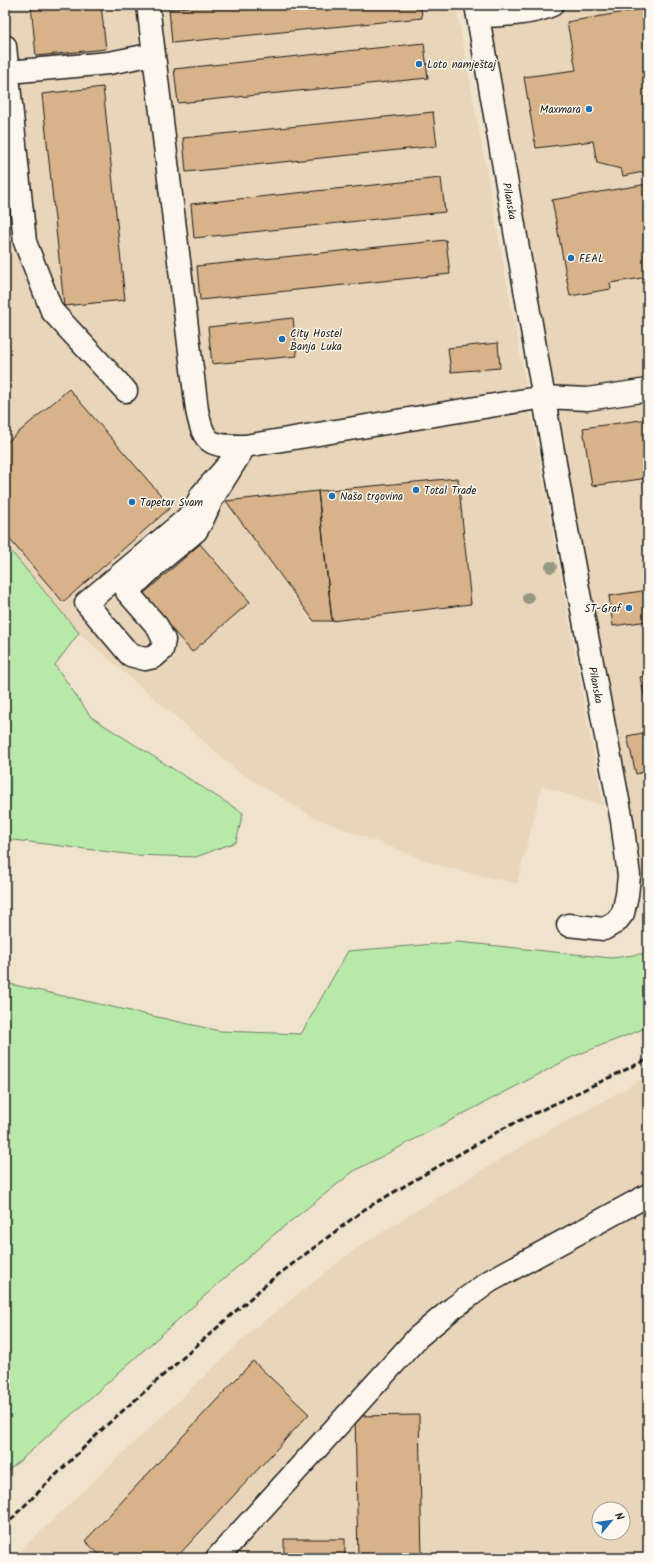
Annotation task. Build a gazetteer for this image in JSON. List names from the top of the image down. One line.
{"streets":{"street":["Pilanska"]},"places":["Loto namještaj","Maxmara","FEAL","City Hostel Banja Luka","Total Trade","Naša trgovina","Tapetar Svam","ST-Graf"],"north":"top right"}
